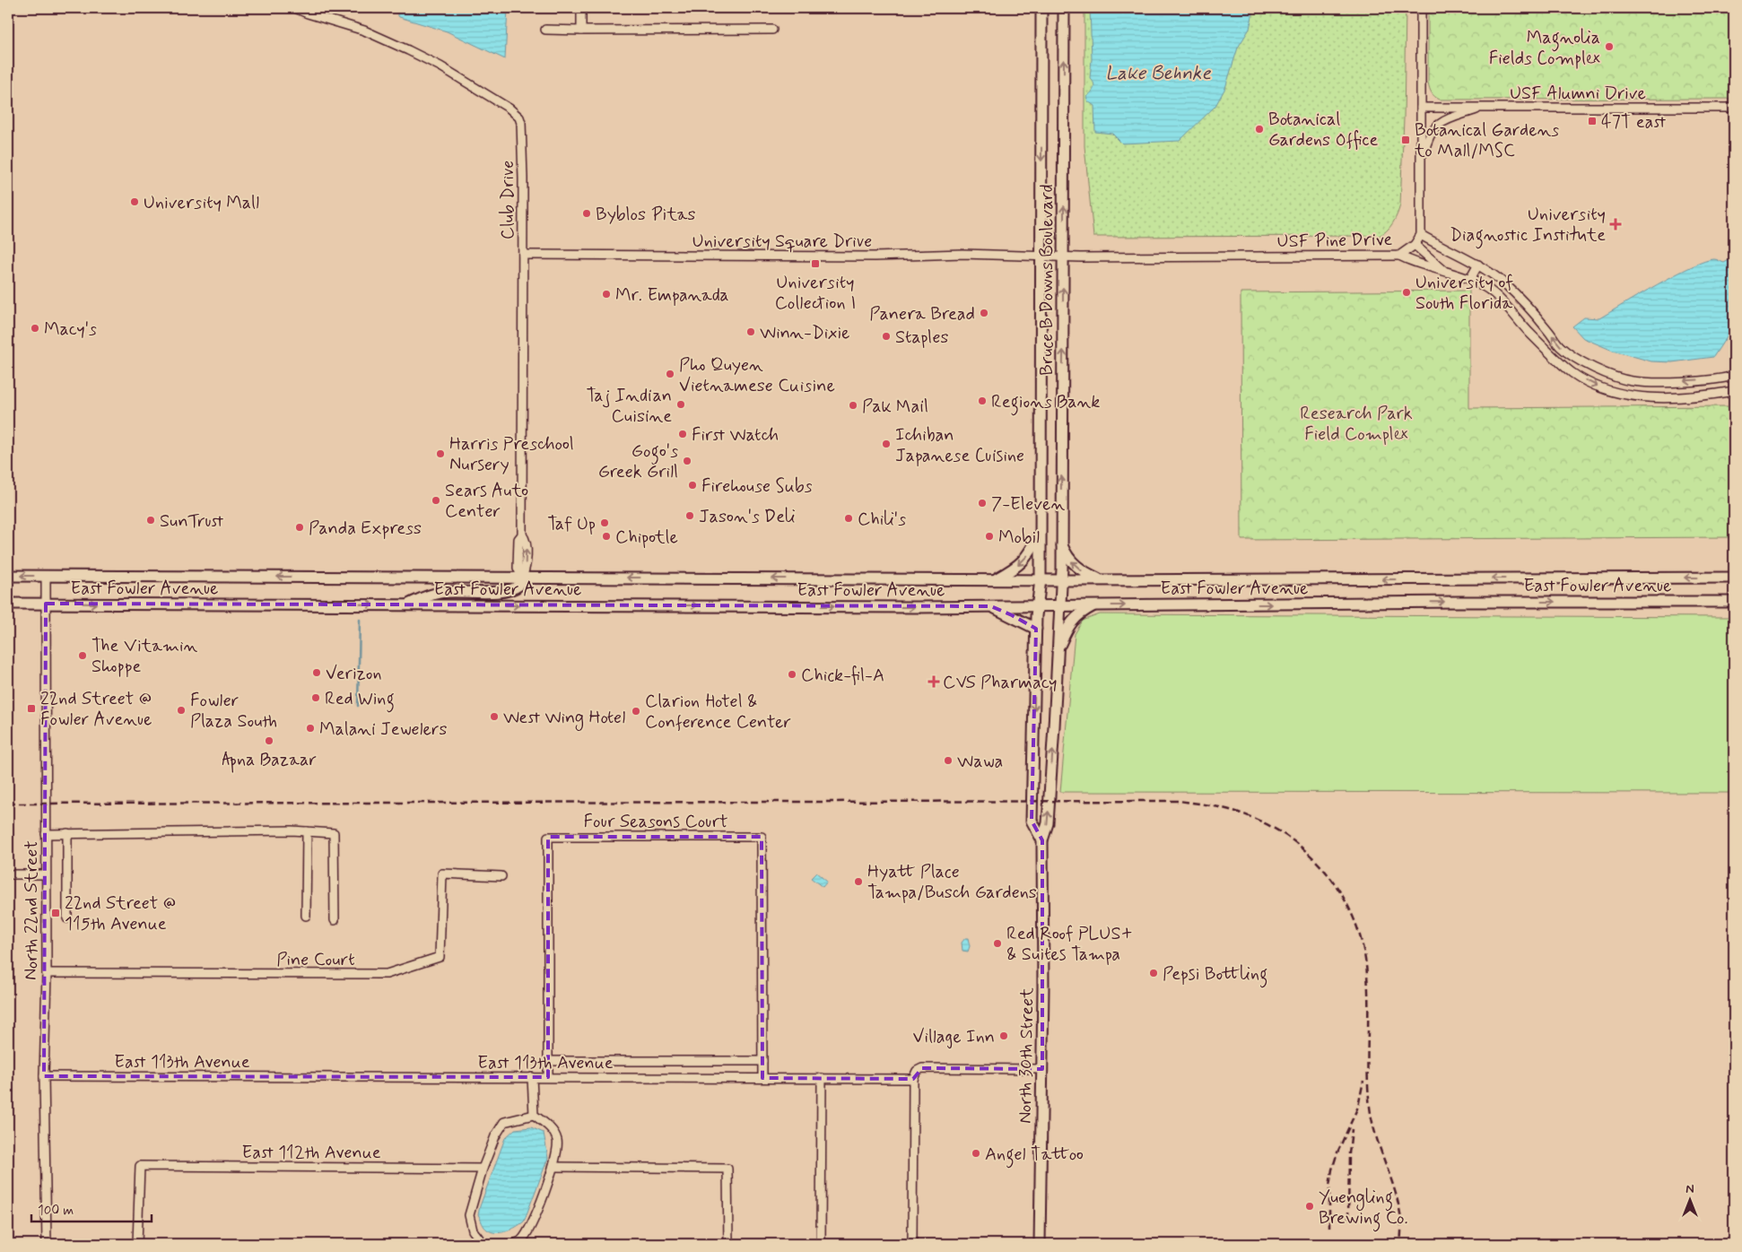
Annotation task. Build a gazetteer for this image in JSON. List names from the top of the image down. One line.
{"streets":{"main road":["Bruce B Downs Boulevard","East Fowler Avenue","North 30th Street"],"street":["USF Alumni Drive","Club Drive","USF Pine Drive","University Square Drive","Four Seasons Court","North 22nd Street","Pine Court","East 113th Avenue","East 112th Avenue"]},"crossings":[["Club Drive","University Square Drive"],["Club Drive","East Fowler Avenue"],["USF Pine Drive","University Square Drive"],["USF Pine Drive","Bruce B Downs Boulevard"],["University Square Drive","Bruce B Downs Boulevard"],["Bruce B Downs Boulevard","East Fowler Avenue"],["Bruce B Downs Boulevard","North 30th Street"],["East Fowler Avenue","North 22nd Street"],["East Fowler Avenue","North 30th Street"],["Four Seasons Court","East 113th Avenue"],["North 22nd Street","Pine Court"],["North 22nd Street","East 113th Avenue"],["North 30th Street","East 113th Avenue"]],"water":["Lake Behnke"],"parks":["Research Park Field Complex"],"places":{"other":["Magnolia Fields Complex","Botanical Gardens Office","University Mall","Byblos Pitas","University of South Florida","Mr. Empanada","Panera Bread","Macy's","Winn-Dixie","Staples","Pho Quyen Vietnamese Cuisine","Regions Bank","Taj Indian Cuisine","Pak Mail","First Watch","Ichiban Japanese Cuisine","Harris Preschool Nursery","Gogo's Greek Grill","Firehouse Subs","Sears Auto Center","7-Eleven","Jason's Deli","Chili's","SunTrust","Taf Up","Panda Express","Chipotle","Mobil","The Vitamin Shoppe","Verizon","Chick-fil-A","Red Wing","Fowler Plaza South","Clarion Hotel & Conference Center","West Wing Hotel","Malani Jewelers","Apna Bazaar","Wawa","Hyatt Place Tampa/Busch Gardens","Red Roof PLUS+ & Suites Tampa","Pepsi Bottling","Village Inn","Angel Tattoo","Yuengling Brewing Co."],"transit":["47T east","Botanical Gardens to Mall/MSC","University Collection I","22nd Street @ Fowler Avenue","22nd Street @ 115th Avenue"],"health":["University Diagnostic Institute","CVS Pharmacy"]},"scale_bar":"100 m","north":"top"}
